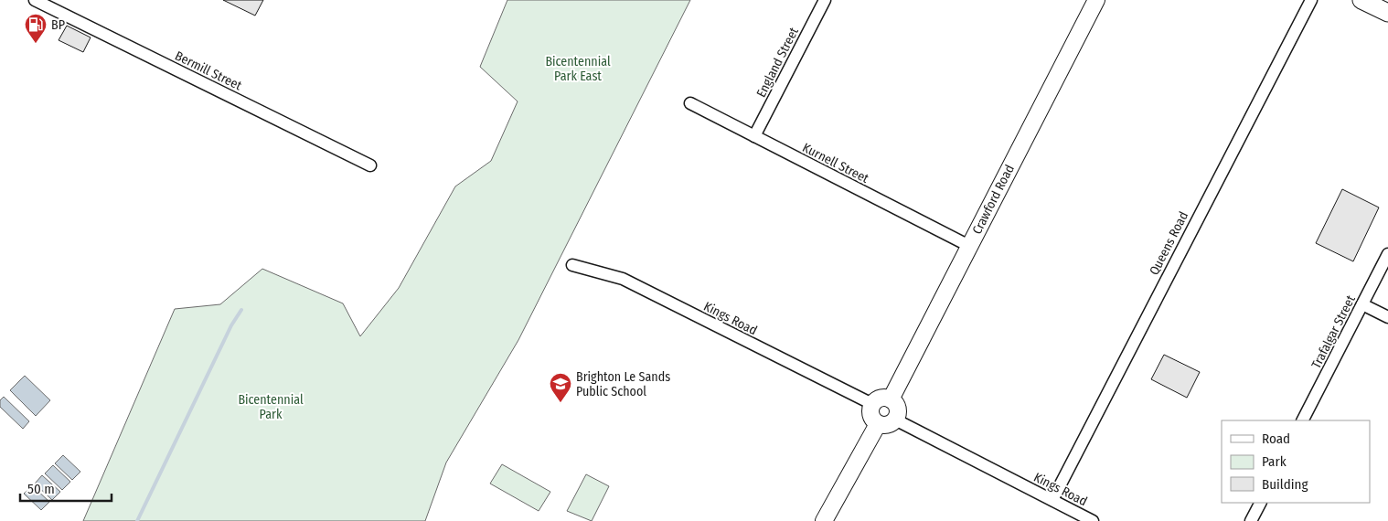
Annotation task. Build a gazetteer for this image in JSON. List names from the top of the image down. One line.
{"streets":{"street":["England Street","Bermill Street","Kurnell Street","Crawford Road","Queens Road","Kings Road","Trafalgar Street"]},"crossings":[["England Street","Kurnell Street"],["Kurnell Street","Crawford Road"],["Crawford Road","Kings Road"],["Queens Road","Kings Road"]],"parks":["Bicentennial Park East","Bicentennial Park"],"places":{"fuel station":["BP"],"school or university":["Brighton Le Sands Public School"]},"legend":["Road","Park","Building"],"scale_bar":"50 m"}
